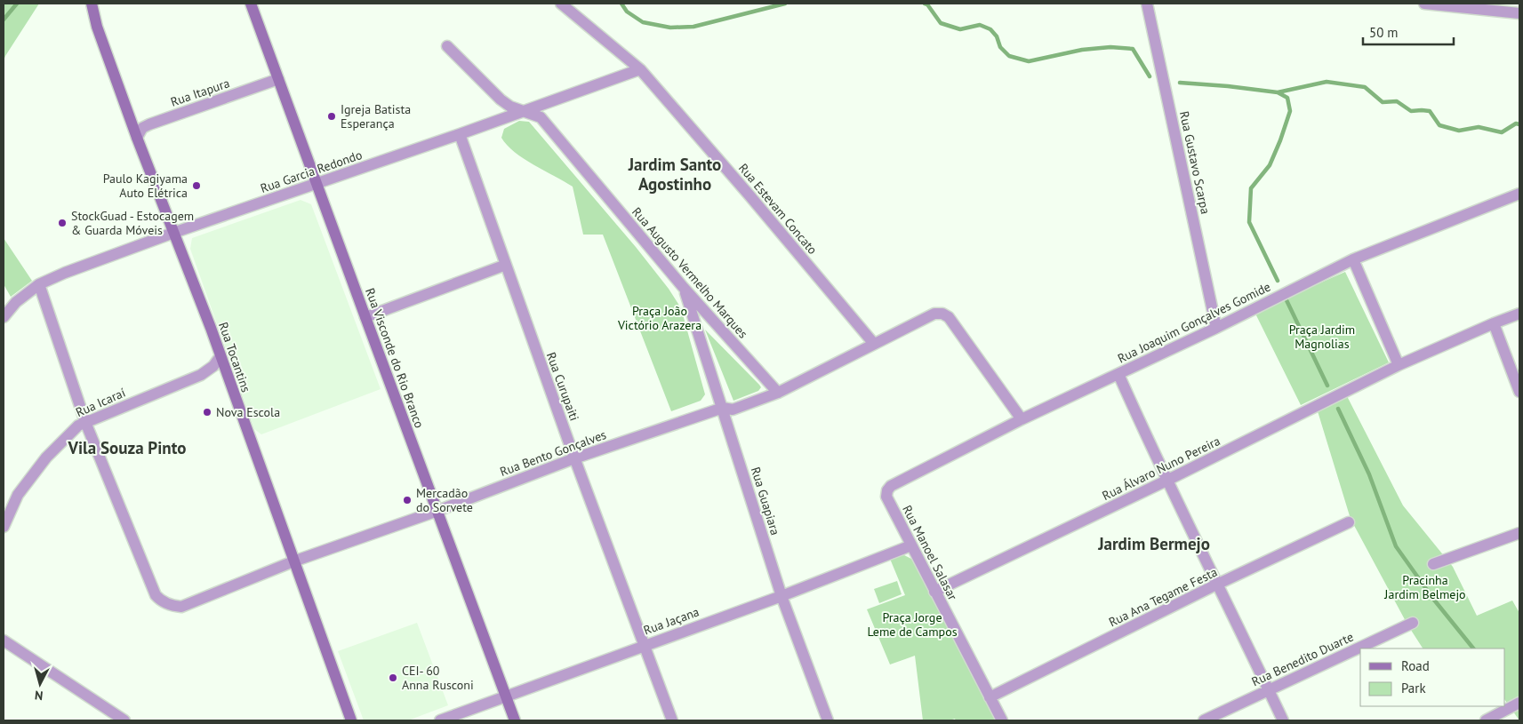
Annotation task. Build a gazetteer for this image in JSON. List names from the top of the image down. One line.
{"streets":{"main road":["Rua Tocantins","Rua Visconde do Rio Branco"],"street":["Rua Itapura","Rua Gustavo Scarpa","Rua Garcia Redondo","Rua Estevam Concato","Rua Augusto Vermelho Marques","Rua Joaquim Gonçalves Gomide","Rua Curupaiti","Rua Icaraí","Rua Bento Gonçalves","Rua Álvaro Nuno Pereira","Rua Guapiara","Rua Manoel Salasar","Rua Ana Tegame Festa","Rua Jaçana","Rua Benedito Duarte"]},"crossings":[["Rua Itapura","Rua Tocantins"],["Rua Itapura","Rua Visconde do Rio Branco"],["Rua Gustavo Scarpa","Rua Joaquim Gonçalves Gomide"],["Rua Garcia Redondo","Rua Estevam Concato"],["Rua Garcia Redondo","Rua Augusto Vermelho Marques"],["Rua Garcia Redondo","Rua Tocantins"],["Rua Garcia Redondo","Rua Visconde do Rio Branco"],["Rua Garcia Redondo","Rua Curupaiti"],["Rua Estevam Concato","Rua Bento Gonçalves"],["Rua Augusto Vermelho Marques","Rua Bento Gonçalves"],["Rua Augusto Vermelho Marques","Rua Guapiara"],["Rua Joaquim Gonçalves Gomide","Rua Bento Gonçalves"],["Rua Joaquim Gonçalves Gomide","Rua Manoel Salasar"],["Rua Tocantins","Rua Icaraí"],["Rua Tocantins","Rua Bento Gonçalves"],["Rua Visconde do Rio Branco","Rua Bento Gonçalves"],["Rua Visconde do Rio Branco","Rua Jaçana"],["Rua Curupaiti","Rua Bento Gonçalves"],["Rua Curupaiti","Rua Jaçana"],["Rua Icaraí","Rua Bento Gonçalves"],["Rua Bento Gonçalves","Rua Guapiara"],["Rua Álvaro Nuno Pereira","Rua Manoel Salasar"],["Rua Guapiara","Rua Jaçana"],["Rua Manoel Salasar","Rua Ana Tegame Festa"],["Rua Manoel Salasar","Rua Jaçana"]],"districts":["Jardim Santo Agostinho","Vila Souza Pinto","Jardim Bermejo"],"parks":["Praça João Victório Arazera","Praça Jardim Magnolias","Pracinha Jardim Belmejo","Praça Jorge Leme de Campos"],"places":["Igreja Batista Esperança","Paulo Kagiyama Auto Elétrica","StockGuad - Estocagem & Guarda Móveis","Nova Escola","Mercadão do Sorvete","CEI- 60 Anna Rusconi"],"legend":["Road","Park"],"scale_bar":"50 m","north":"bottom"}
